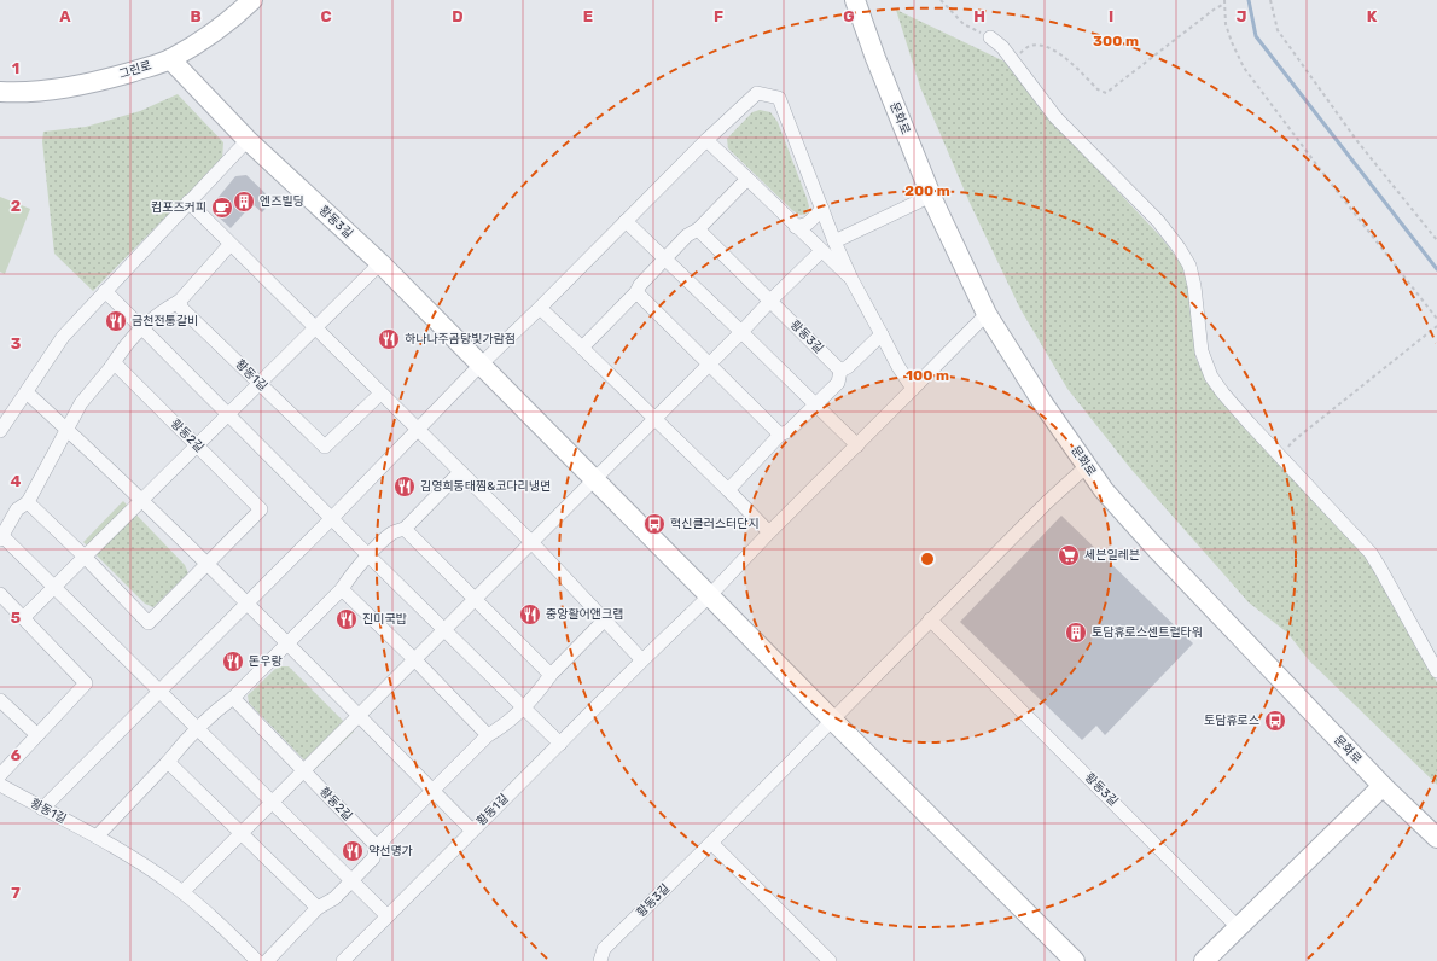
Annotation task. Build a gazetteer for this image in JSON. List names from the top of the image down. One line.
{"streets":{"street":["그린로","문화로","황동3길","황동1길","황동2길"]},"crossings":[["그린로","황동3길"],["문화로","황동3길"],["황동3길","황동1길"]],"places":{"building":["엔즈빌딩","토담휴로스센트럴타워"],"cafe":["컴포즈커피"],"restaurant":["금천전통갈비","하나나주곰탕빛가람점","김영희동태찜&코다리냉면","중앙활어앤크랩","진미국밥","돈우랑","약선명가"],"bus stop":["혁신클러스터단지","토담휴로스"],"supermarket":["세븐일레븐"]},"grid":{"columns":["A","B","C","D","E","F","G","H","I","J","K"],"rows":["1","2","3","4","5","6","7"]},"rings":["300 m","200 m","100 m"]}
